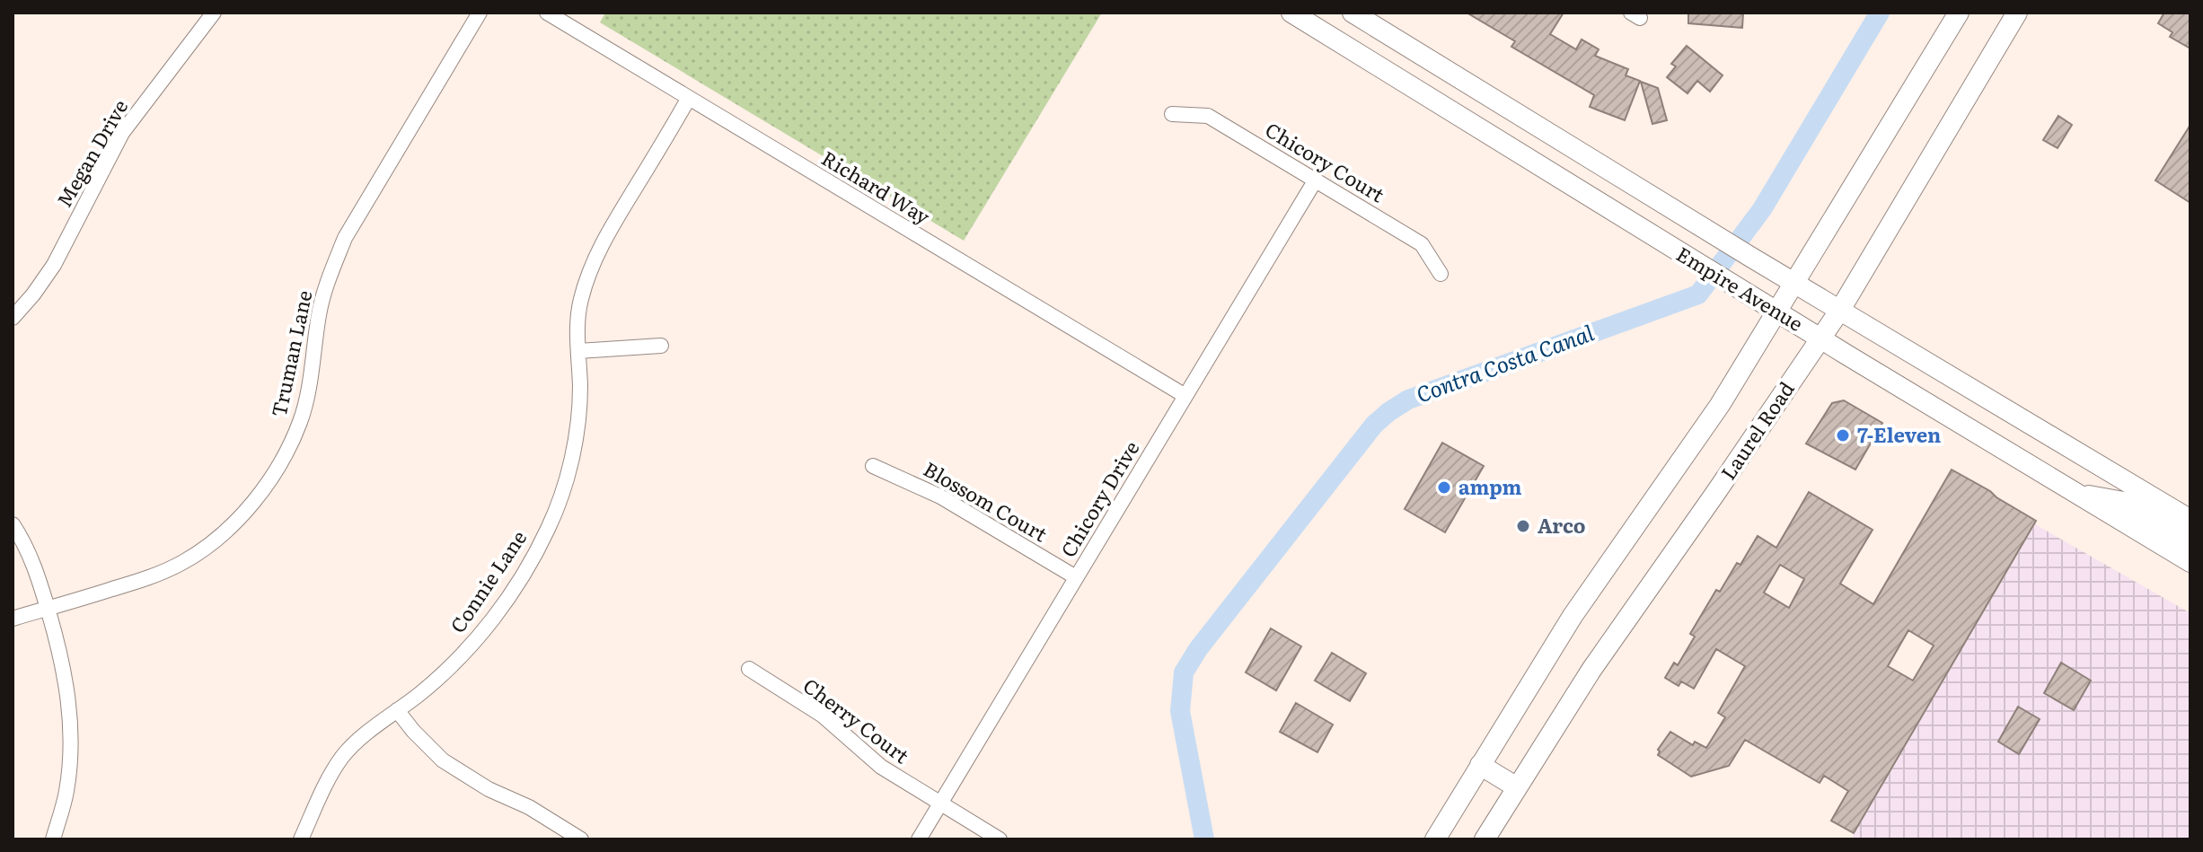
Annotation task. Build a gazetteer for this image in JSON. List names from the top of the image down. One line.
{"streets":{"main road":["Empire Avenue","Laurel Road"],"street":["Megan Drive","Chicory Court","Richard Way","Truman Lane","Chicory Drive","Blossom Court","Connie Lane","Cherry Court"]},"crossings":[["Chicory Court","Chicory Drive"],["Richard Way","Chicory Drive"],["Richard Way","Connie Lane"],["Empire Avenue","Laurel Road"],["Chicory Drive","Blossom Court"],["Chicory Drive","Cherry Court"]],"water":["Contra Costa Canal"],"places":["7-Eleven","ampm","Arco"]}
